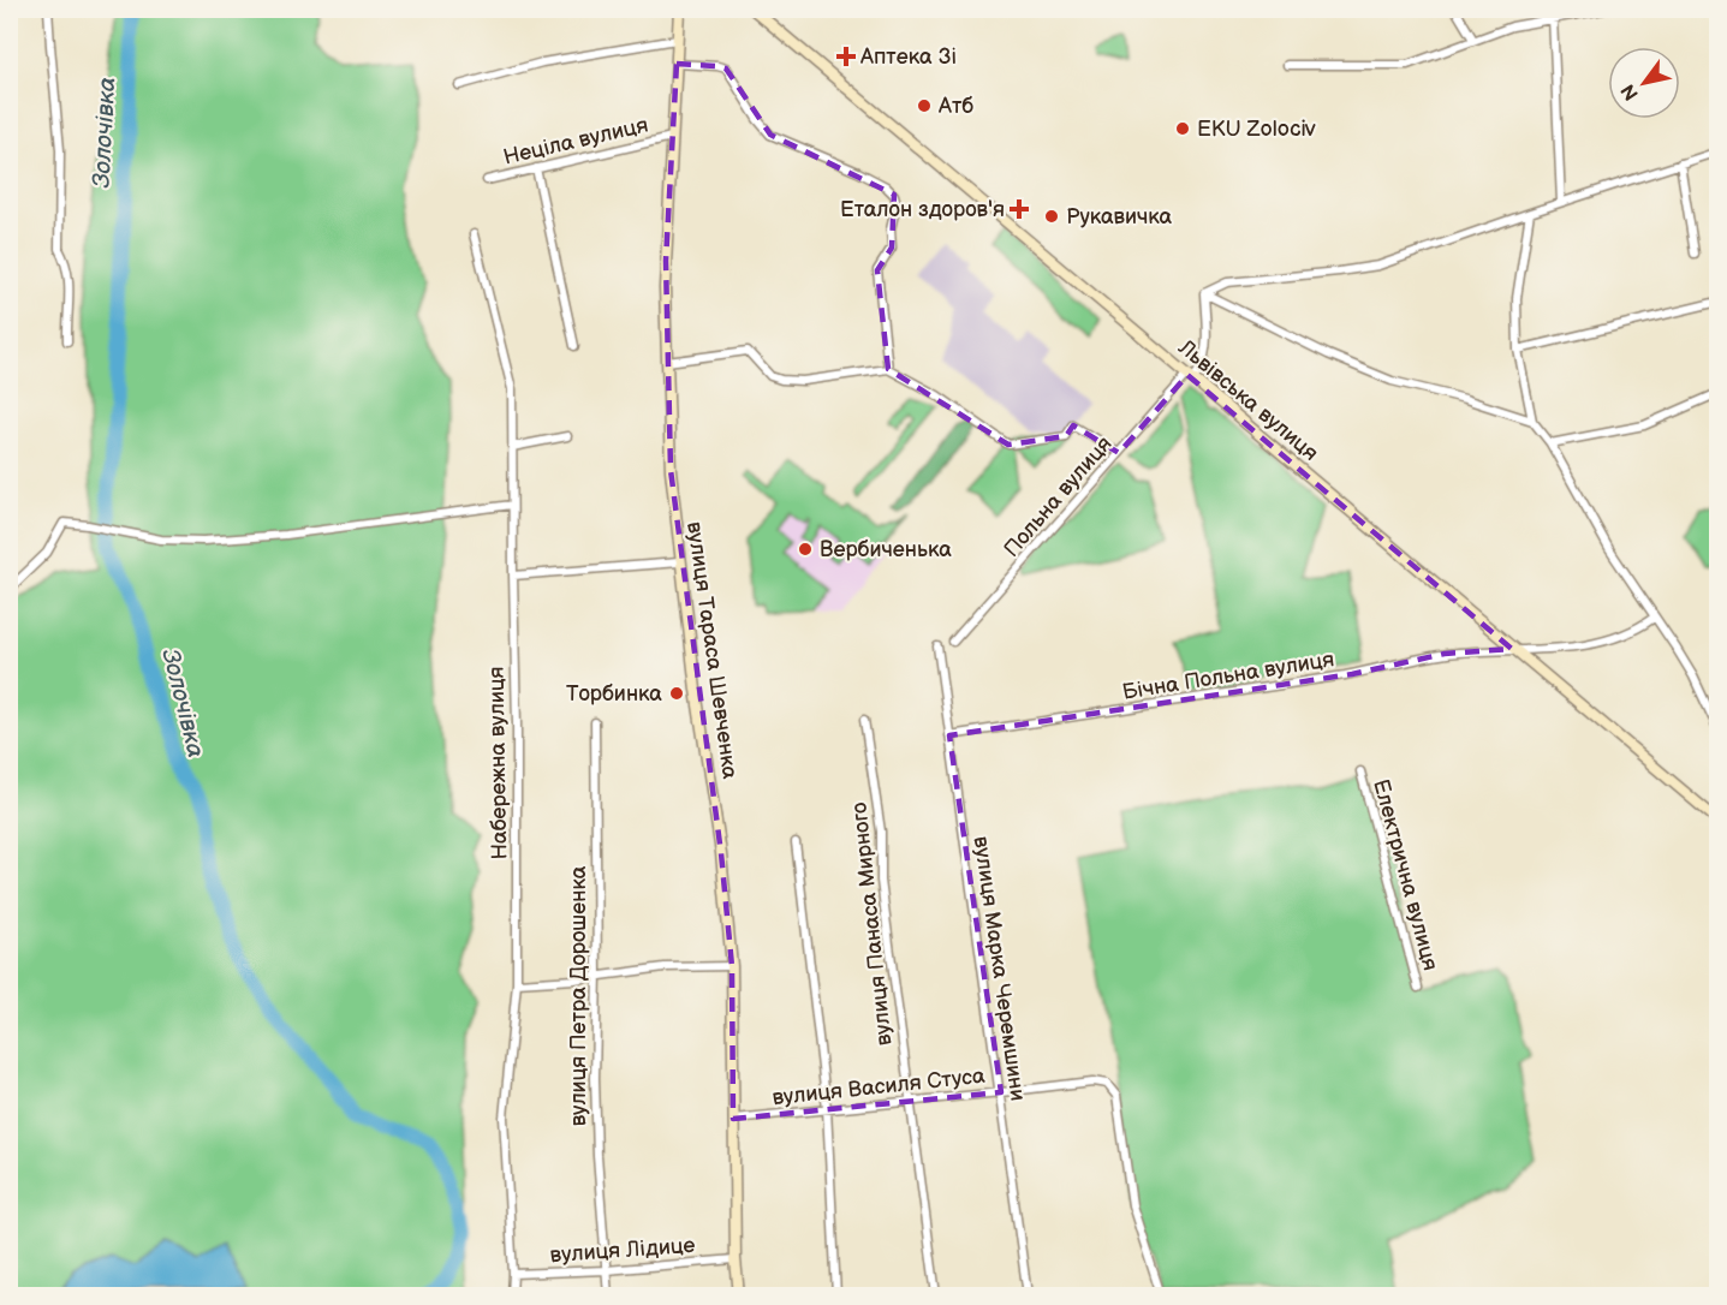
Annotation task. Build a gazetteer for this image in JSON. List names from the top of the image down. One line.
{"streets":{"main road":["Львівська вулиця","вулиця Тараса Шевченка"],"street":["Неціла вулиця","Польна вулиця","Бічна Польна вулиця","Набережна вулиця","Електрична вулиця","вулиця Панаса Мирного","вулиця Марка Черемшини","вулиця Петра Дорошенка","вулиця Василя Стуса","вулиця Лідице"]},"crossings":[["Неціла вулиця","вулиця Тараса Шевченка"],["Львівська вулиця","Польна вулиця"],["Львівська вулиця","Бічна Польна вулиця"],["вулиця Тараса Шевченка","вулиця Василя Стуса"],["вулиця Тараса Шевченка","вулиця Лідице"],["Бічна Польна вулиця","вулиця Марка Черемшини"],["Набережна вулиця","вулиця Лідице"],["вулиця Панаса Мирного","вулиця Василя Стуса"],["вулиця Марка Черемшини","вулиця Василя Стуса"],["вулиця Петра Дорошенка","вулиця Лідице"]],"water":["Золочівка"],"places":{"health":["Аптека 3і","Еталон здоров'я"],"other":["Атб","EKU Zolociv","Рукавичка","Вербиченька","Торбинка"]},"north":"bottom left"}
